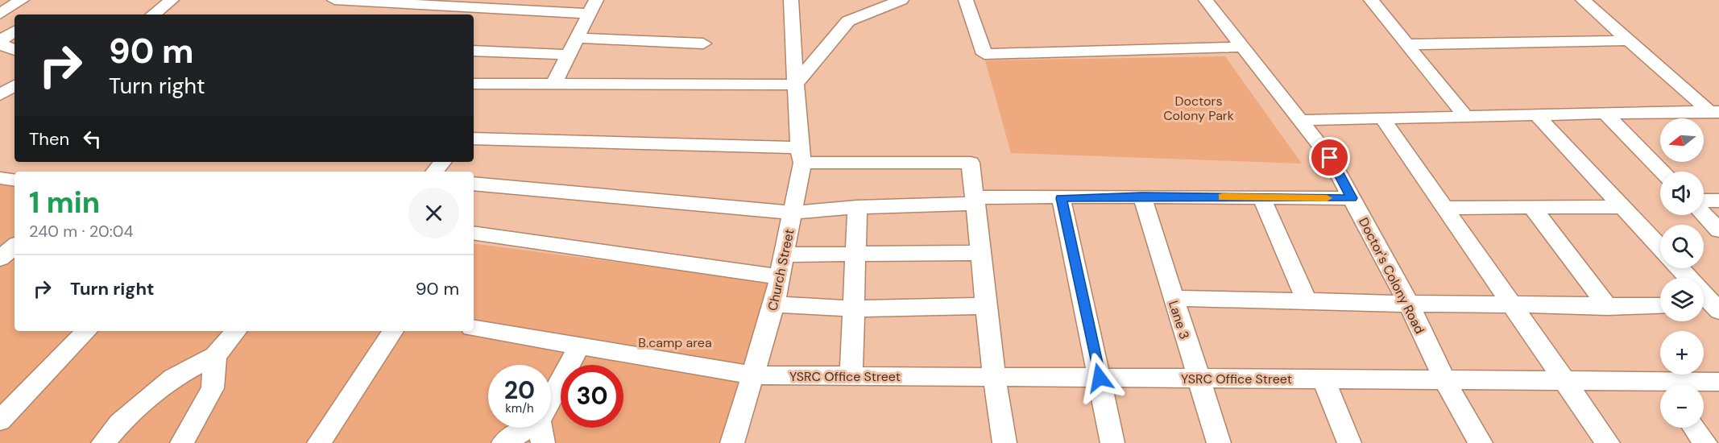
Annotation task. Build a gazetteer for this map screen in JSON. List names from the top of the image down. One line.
{"streets":{"street":["Church Street","Doctor's Colony Road","Lane 3","YSRC Office Street"]},"crossings":[["Church Street","YSRC Office Street"],["Doctor's Colony Road","YSRC Office Street"],["Lane 3","YSRC Office Street"]],"parks":["Doctors Colony Park","B.camp area"],"north":"left","page":{"turn":["90 m","Turn right"],"then":"Then","map_buttons":["+","−"],"heading":["1 min","240 m · 20:04"],"list":[{"name":"Turn right","value":"90 m"}],"speed":"20 km/h","limit":"30"}}
